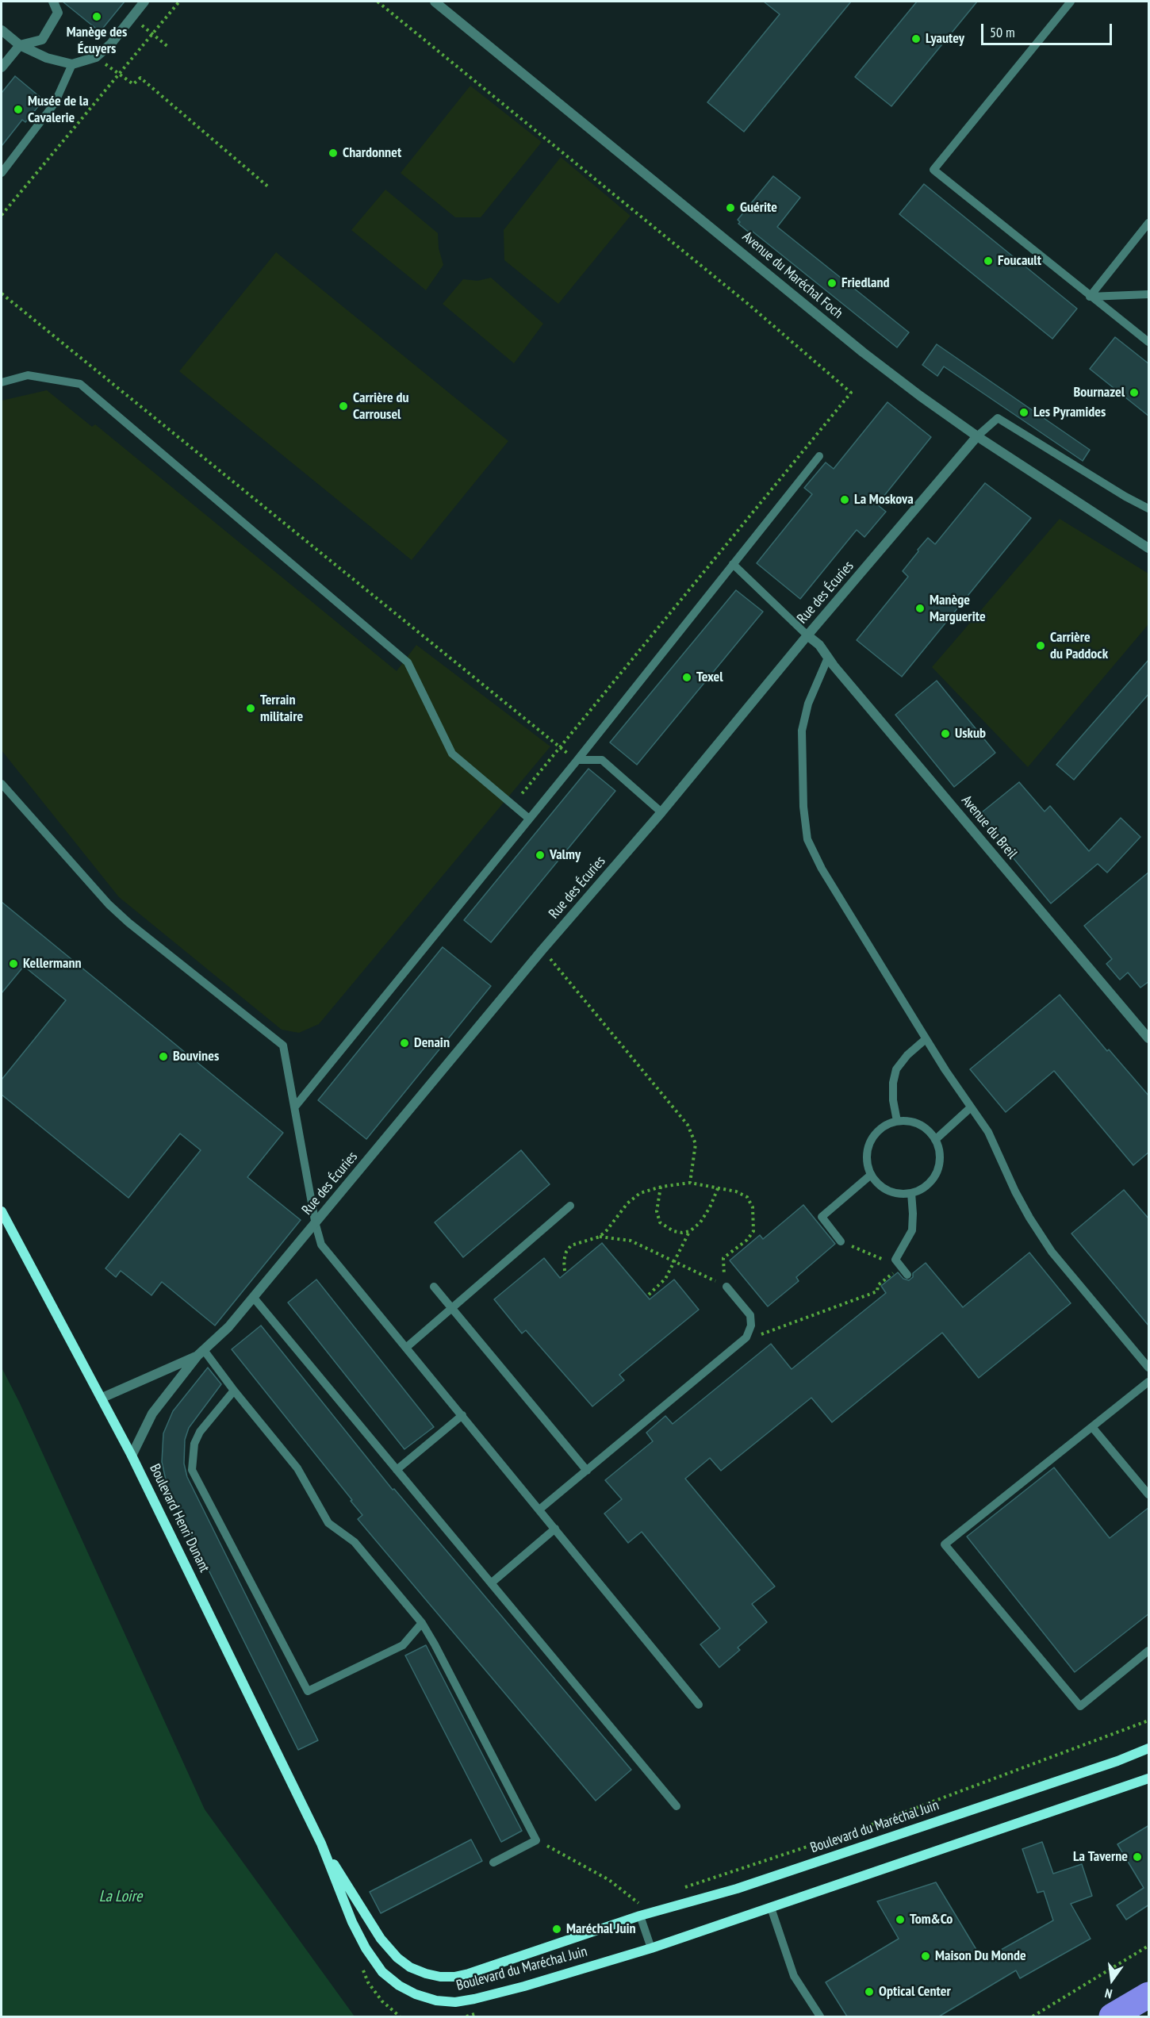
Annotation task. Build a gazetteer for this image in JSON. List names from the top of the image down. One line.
{"streets":{"main road":["Boulevard Henri Dunant","Boulevard du Maréchal Juin"],"street":["Avenue du Maréchal Foch","Rue des Écuries","Avenue du Breil"]},"crossings":[["Avenue du Maréchal Foch","Rue des Écuries"],["Rue des Écuries","Avenue du Breil"],["Rue des Écuries","Boulevard Henri Dunant"],["Boulevard Henri Dunant","Boulevard du Maréchal Juin"]],"water":["La Loire"],"places":["Manège des Écuyers","Lyautey","Musée de la Cavalerie","Chardonnet","Guérite","Foucault","Friedland","Bournazel","Carrière du Carrousel","Les Pyramides","La Moskova","Manège Marguerite","Carrière du Paddock","Texel","Terrain militaire","Uskub","Valmy","Kellermann","Denain","Bouvines","La Taverne","Tom&Co","Maréchal Juin","Maison Du Monde","Optical Center"],"scale_bar":"50 m","north":"bottom"}
